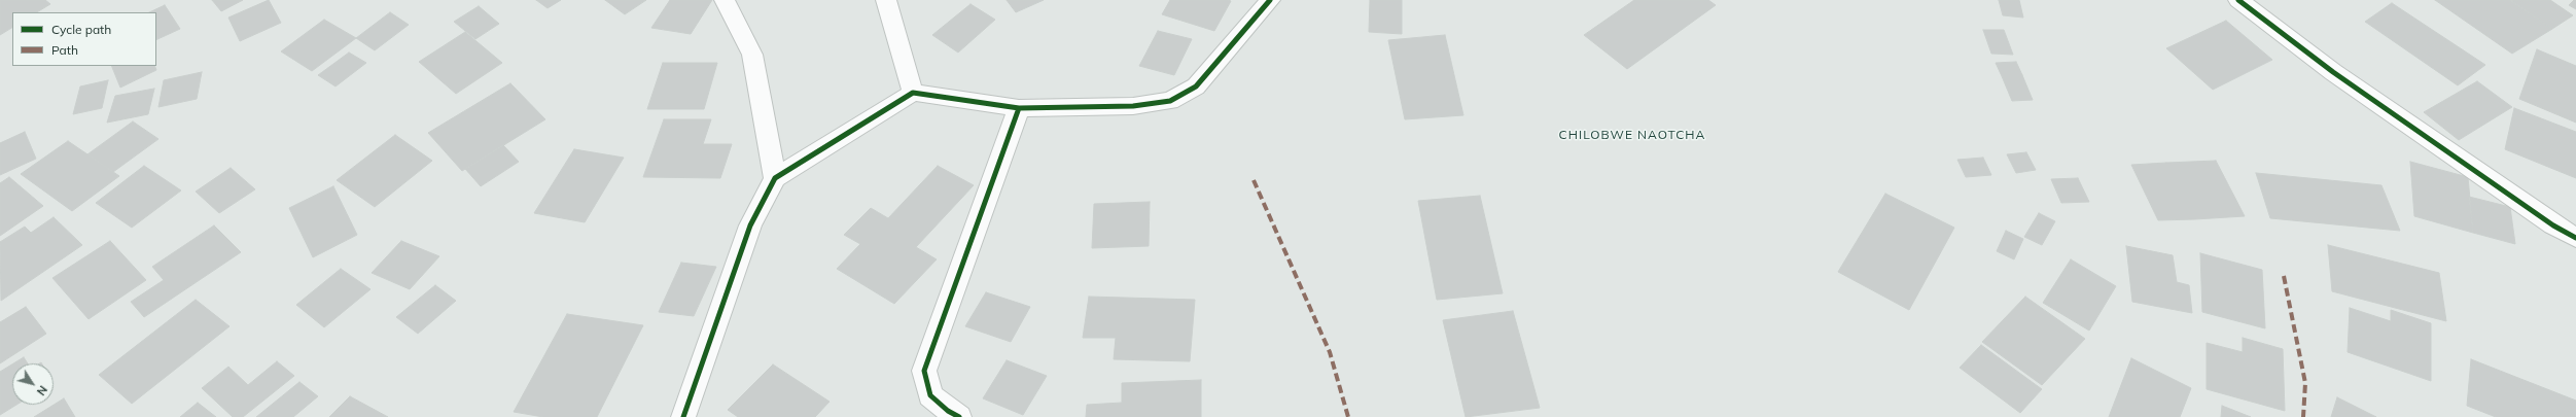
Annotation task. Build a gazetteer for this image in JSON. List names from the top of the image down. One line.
{"districts":["CHILOBWE NAOTCHA"],"legend":["Cycle path","Path"],"north":"bottom right"}
